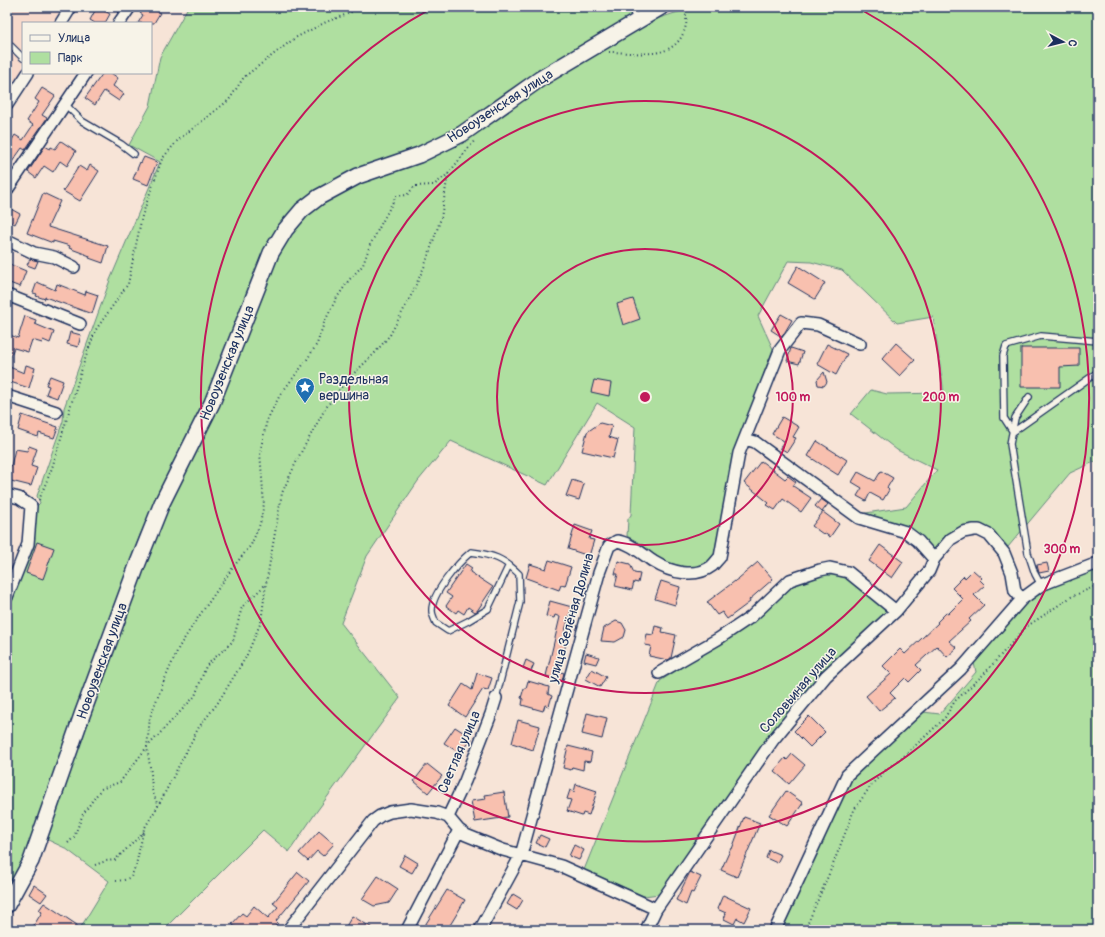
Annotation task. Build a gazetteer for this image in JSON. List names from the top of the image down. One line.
{"streets":{"main road":["Новоузенская улица"],"street":["улица Зелёная Долина","Соловьиная улица","Светлая улица"]},"places":{"place":["Раздельная вершина"]},"legend":["Улица","Парк"],"north":"right","rings":["100 m","200 m","300 m"]}
